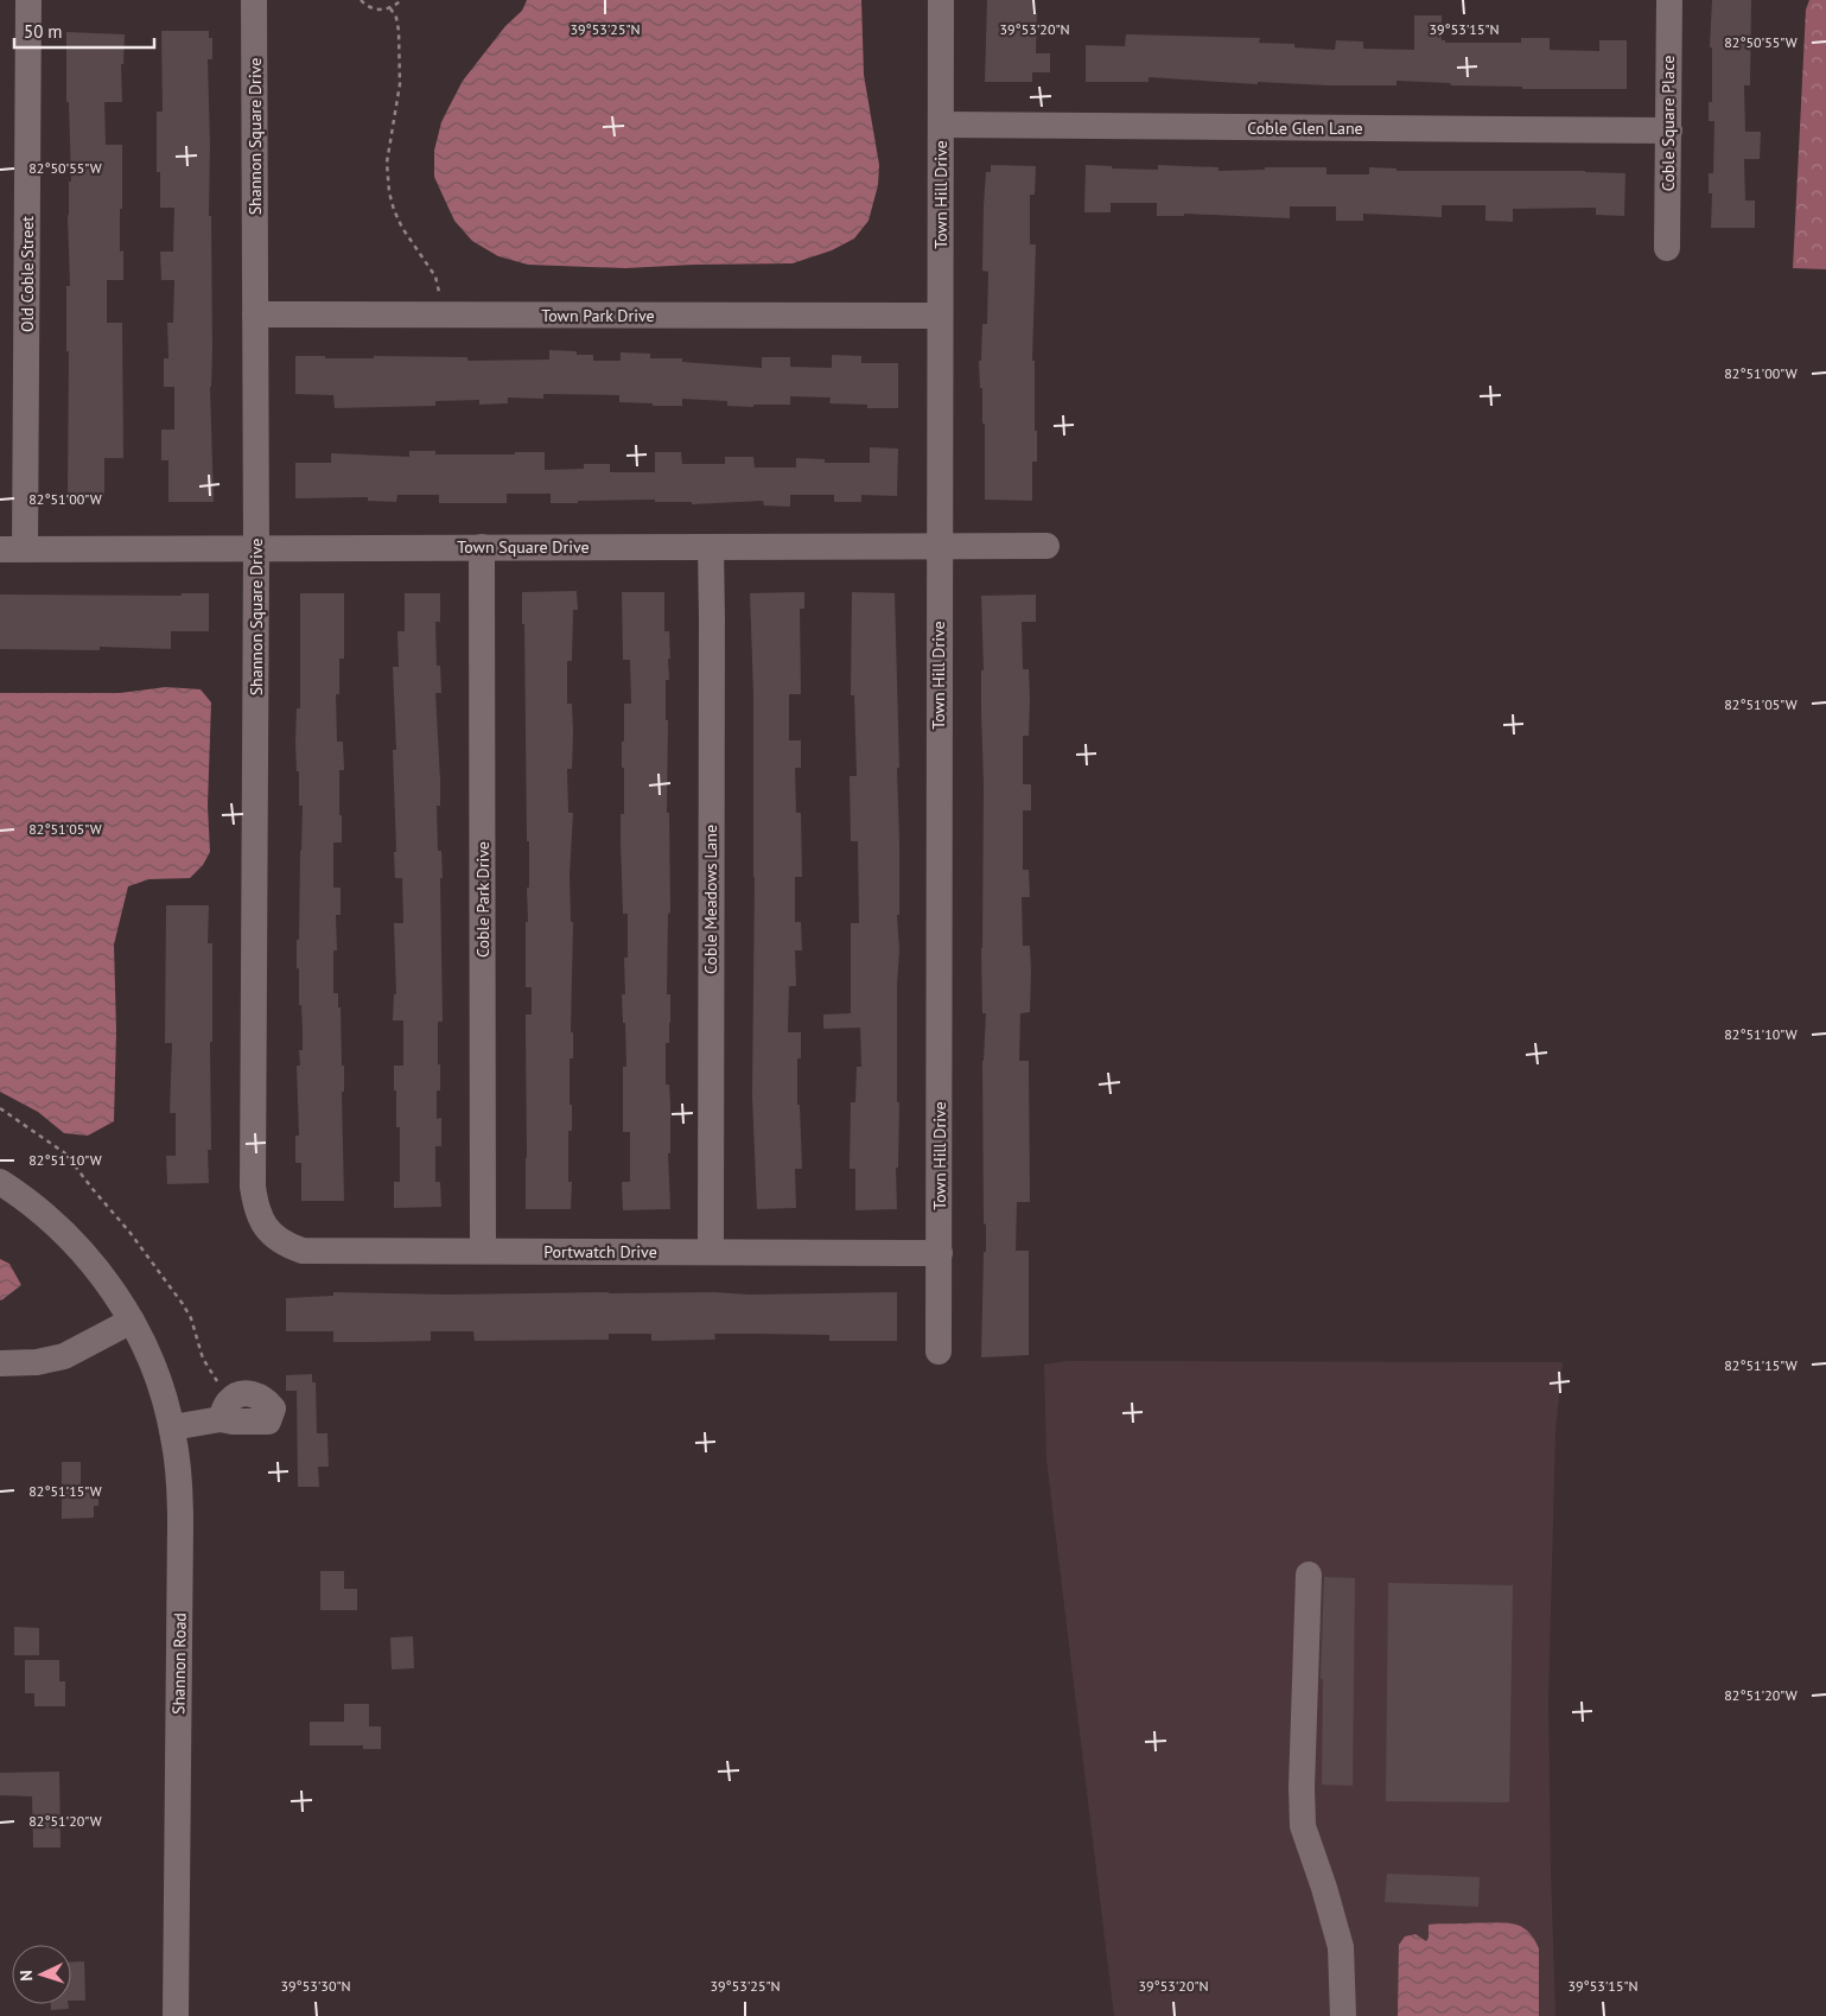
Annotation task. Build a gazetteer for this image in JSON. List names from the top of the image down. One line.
{"streets":{"street":["Coble Square Place","Coble Glen Lane","Shannon Square Drive","Town Hill Drive","Old Coble Street","Town Park Drive","Town Square Drive","Coble Park Drive","Coble Meadows Lane","Portwatch Drive","Shannon Road"]},"crossings":[["Coble Square Place","Coble Glen Lane"],["Coble Glen Lane","Town Hill Drive"],["Shannon Square Drive","Town Park Drive"],["Shannon Square Drive","Town Square Drive"],["Shannon Square Drive","Portwatch Drive"],["Town Hill Drive","Town Park Drive"],["Town Hill Drive","Town Square Drive"],["Town Hill Drive","Portwatch Drive"],["Old Coble Street","Town Square Drive"],["Town Square Drive","Coble Park Drive"],["Town Square Drive","Coble Meadows Lane"],["Coble Park Drive","Portwatch Drive"],["Coble Meadows Lane","Portwatch Drive"]],"scale_bar":"50 m","north":"left","coordinates":["39°53'25\"N","39°53'20\"N","39°53'15\"N","82°50'55\"W","82°51'00\"W","82°51'05\"W","82°51'10\"W","82°51'15\"W","82°51'20\"W","39°53'30\"N"]}
